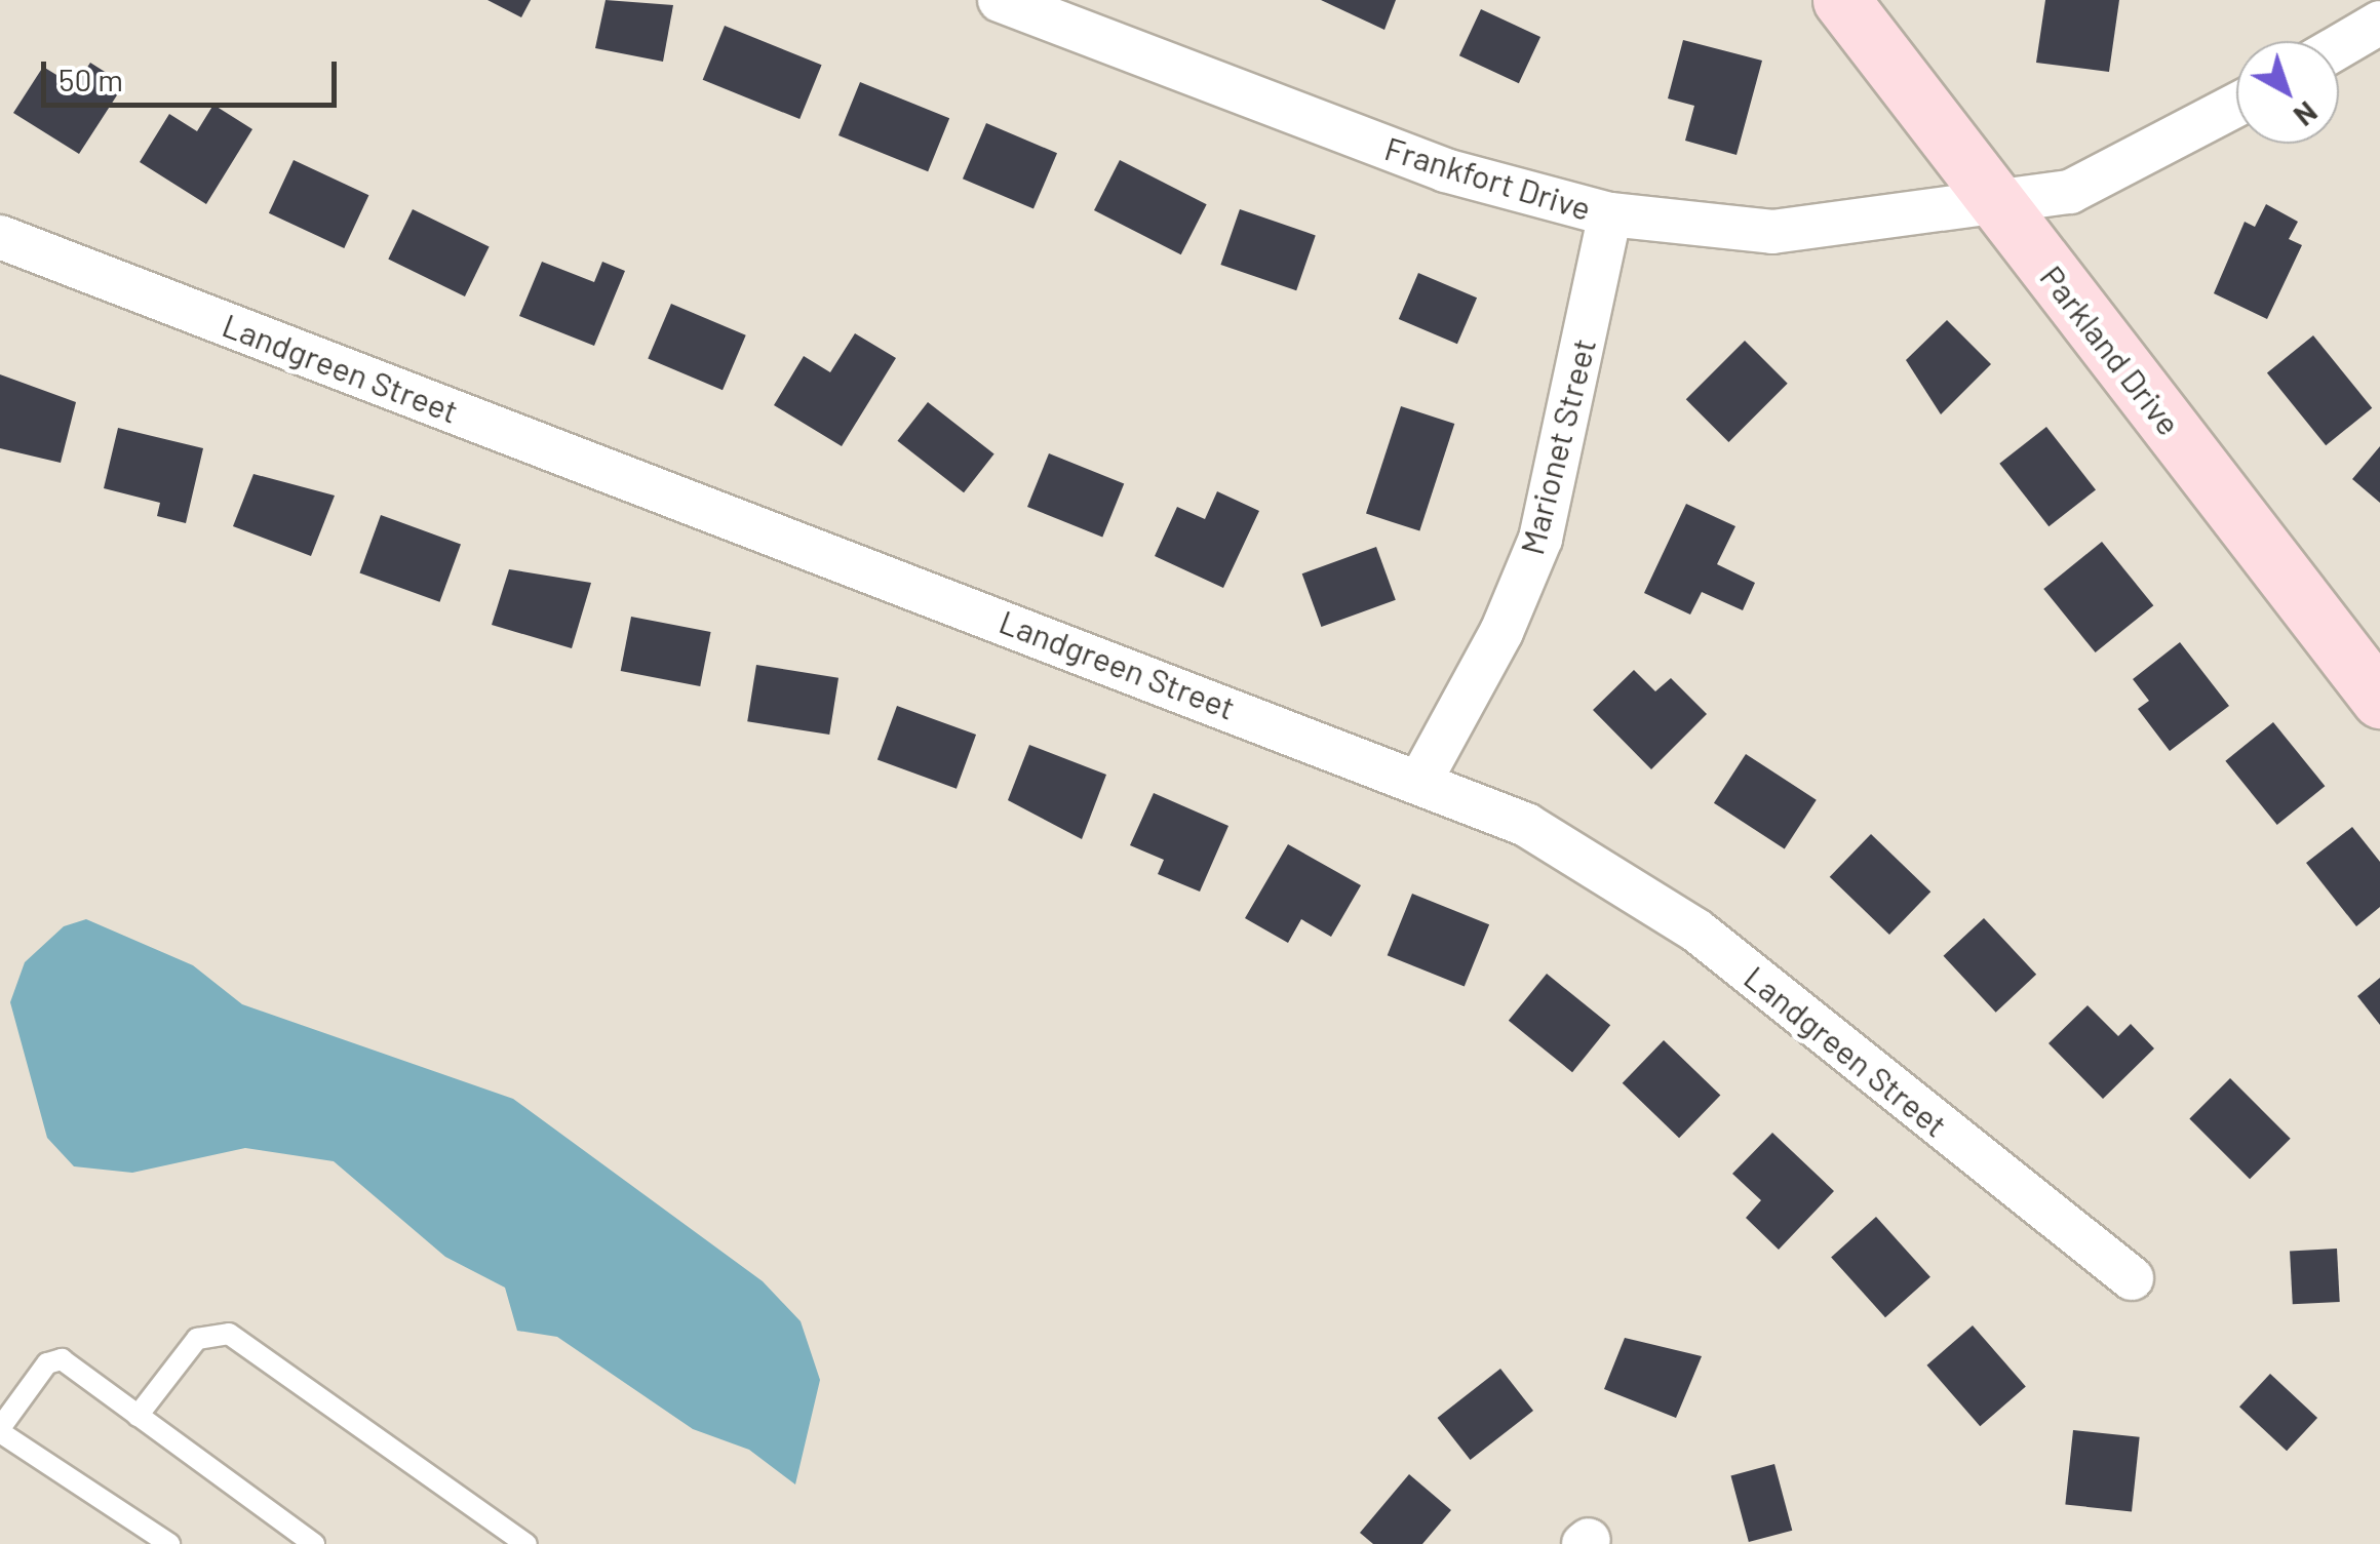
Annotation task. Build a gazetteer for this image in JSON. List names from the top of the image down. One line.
{"streets":{"street":["Frankfort Drive","Parkland Drive","Landgreen Street","Marionet Street"]},"crossings":[["Frankfort Drive","Parkland Drive"],["Frankfort Drive","Marionet Street"],["Landgreen Street","Marionet Street"]],"scale_bar":"50 m","north":"bottom right"}
